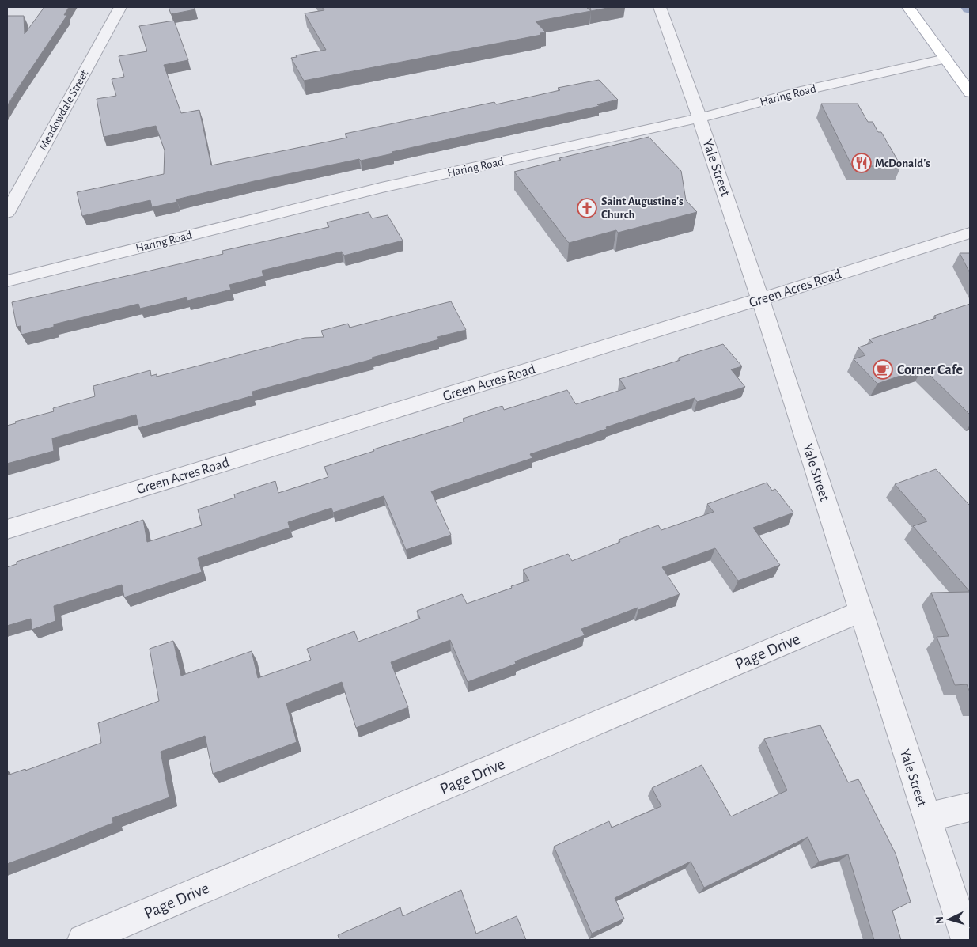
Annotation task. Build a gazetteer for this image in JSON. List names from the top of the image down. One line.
{"streets":{"street":["Haring Road","Meadowdale Street","Yale Street","Green Acres Road","Page Drive"]},"crossings":[["Haring Road","Yale Street"],["Yale Street","Green Acres Road"],["Yale Street","Page Drive"]],"places":{"restaurant":["McDonald's"],"church":["Saint Augustine's Church"],"cafe":["Corner Cafe"]},"north":"left"}
